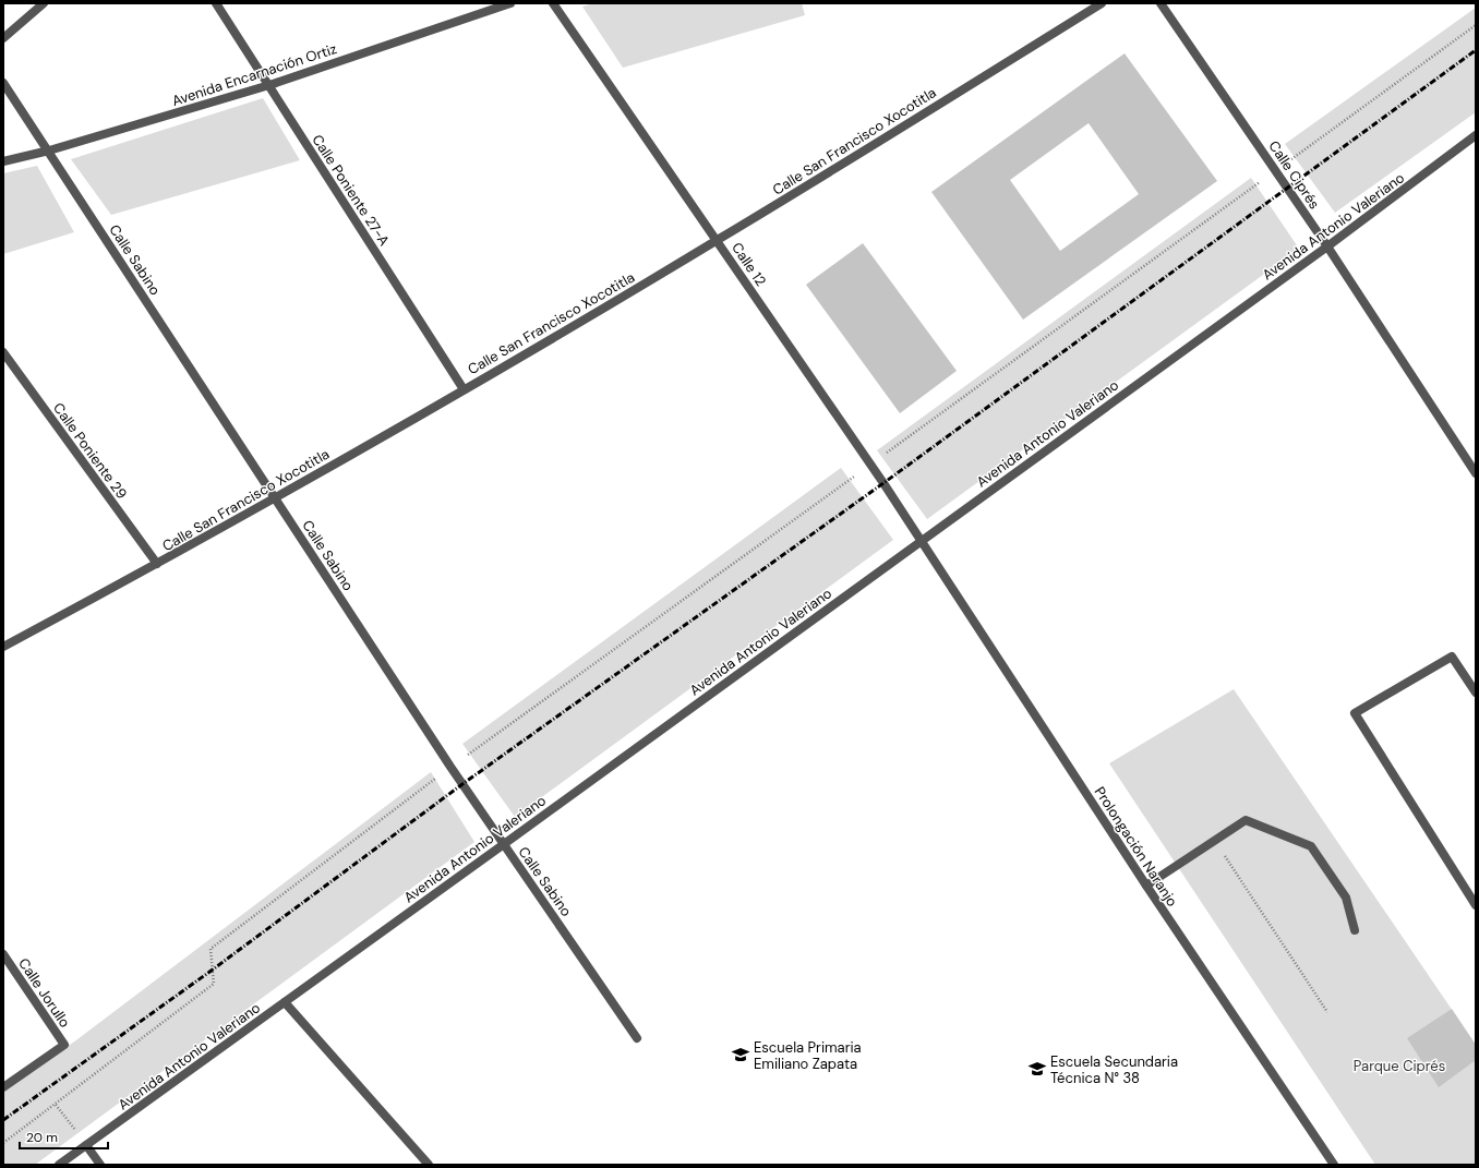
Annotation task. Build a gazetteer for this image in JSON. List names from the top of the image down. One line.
{"streets":{"street":["Avenida Encarnación Ortiz","Calle San Francisco Xocotitla","Calle Ciprés","Calle Poniente 27-A","Avenida Antonio Valeriano","Calle Sabino","Calle 12","Calle Poniente 29","Prolongación Naranjo","Calle Jorullo"]},"crossings":[["Avenida Encarnación Ortiz","Calle Poniente 27-A"],["Avenida Encarnación Ortiz","Calle Sabino"],["Calle San Francisco Xocotitla","Calle Poniente 27-A"],["Calle San Francisco Xocotitla","Calle Sabino"],["Calle San Francisco Xocotitla","Calle 12"],["Calle San Francisco Xocotitla","Calle Poniente 29"],["Calle Ciprés","Avenida Antonio Valeriano"],["Avenida Antonio Valeriano","Calle Sabino"],["Avenida Antonio Valeriano","Calle 12"],["Avenida Antonio Valeriano","Prolongación Naranjo"],["Calle 12","Prolongación Naranjo"]],"parks":["Parque Ciprés"],"places":{"school or university":["Escuela Primaria Emiliano Zapata","Escuela Secundaria Técnica N° 38"]},"scale_bar":"20 m"}
